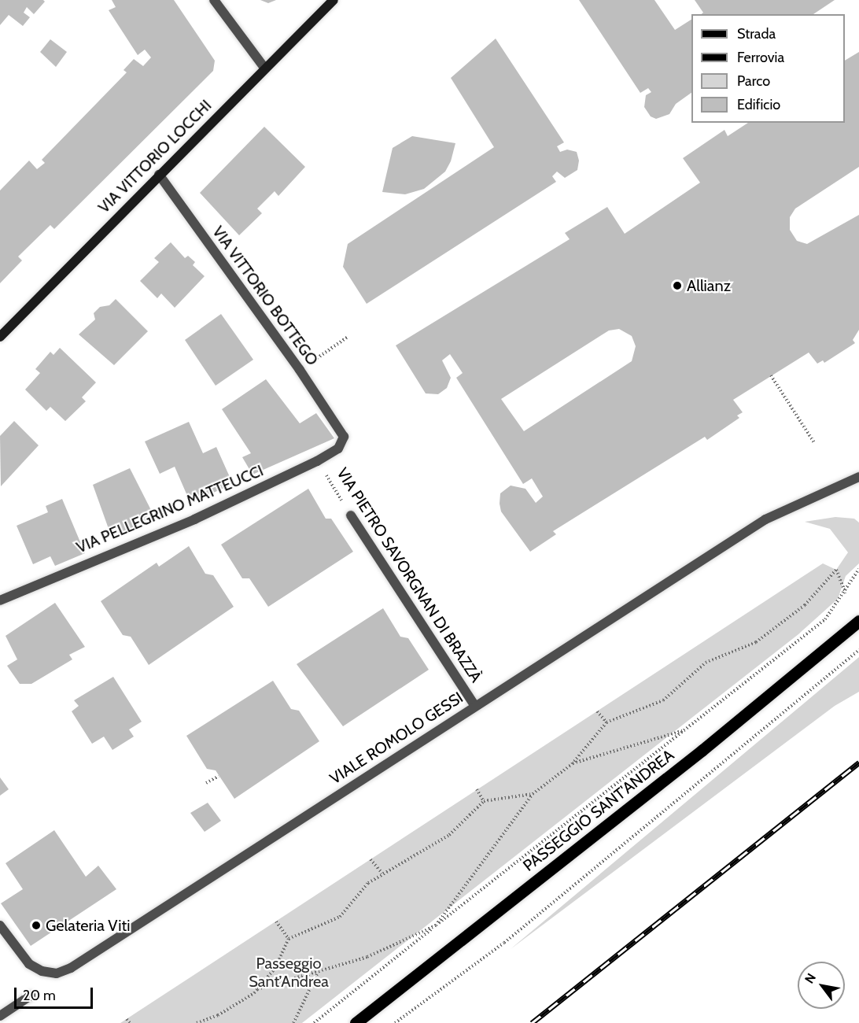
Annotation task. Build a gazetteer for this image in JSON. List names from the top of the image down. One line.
{"streets":{"main road":["VIA VITTORIO LOCCHI","PASSEGGIO SANT'ANDREA"],"street":["VIA VITTORIO BOTTEGO","VIA PELLEGRINO MATTEUCCI","VIA PIETRO SAVORGNAN DI BRAZZÀ","VIALE ROMOLO GESSI"]},"crossings":[["VIA VITTORIO LOCCHI","VIA VITTORIO BOTTEGO"],["VIA VITTORIO BOTTEGO","VIA PELLEGRINO MATTEUCCI"],["VIA PELLEGRINO MATTEUCCI","VIA PIETRO SAVORGNAN DI BRAZZÀ"],["VIA PIETRO SAVORGNAN DI BRAZZÀ","VIALE ROMOLO GESSI"]],"parks":["Passeggio Sant’Andrea"],"places":["Allianz","Gelateria Viti"],"legend":["Strada","Ferrovia","Parco","Edificio"],"scale_bar":"20 m","north":"top left"}
